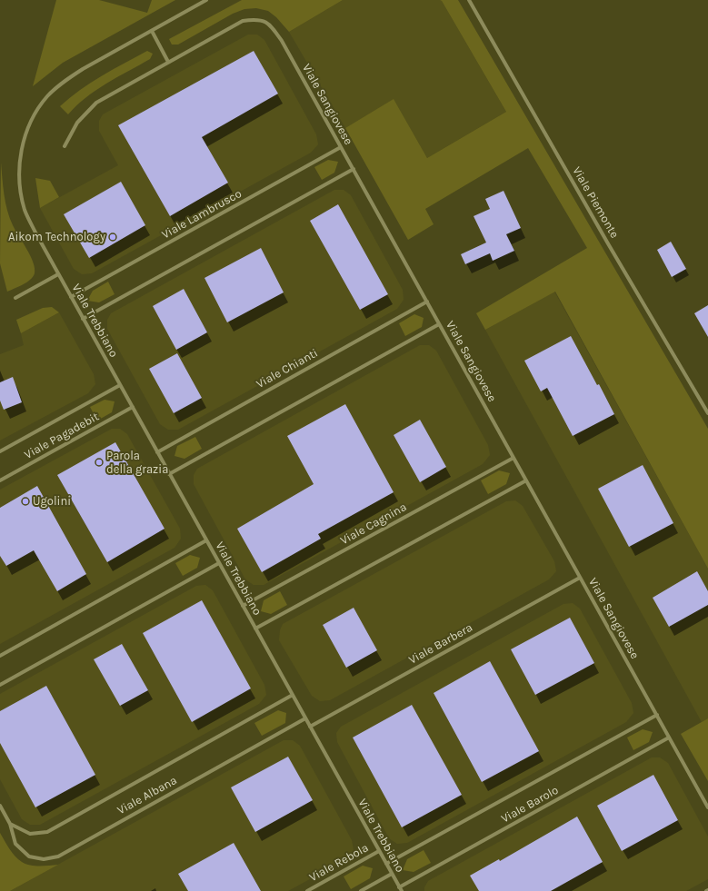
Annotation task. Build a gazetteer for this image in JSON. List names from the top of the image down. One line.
{"streets":{"street":["Viale Sangiovese","Viale Piemonte","Viale Lambrusco","Viale Trebbiano","Viale Chianti","Viale Pagadebit","Viale Cagnina","Viale Barbera","Viale Albana","Viale Barolo","Viale Rebola"]},"crossings":[["Viale Sangiovese","Viale Lambrusco"],["Viale Sangiovese","Viale Chianti"],["Viale Sangiovese","Viale Cagnina"],["Viale Sangiovese","Viale Barbera"],["Viale Sangiovese","Viale Barolo"],["Viale Lambrusco","Viale Trebbiano"],["Viale Trebbiano","Viale Chianti"],["Viale Trebbiano","Viale Pagadebit"],["Viale Trebbiano","Viale Cagnina"],["Viale Trebbiano","Viale Barbera"],["Viale Trebbiano","Viale Albana"],["Viale Trebbiano","Viale Barolo"],["Viale Trebbiano","Viale Rebola"]],"places":["Aikom Technology","Parola della grazia","Ugolini"]}
